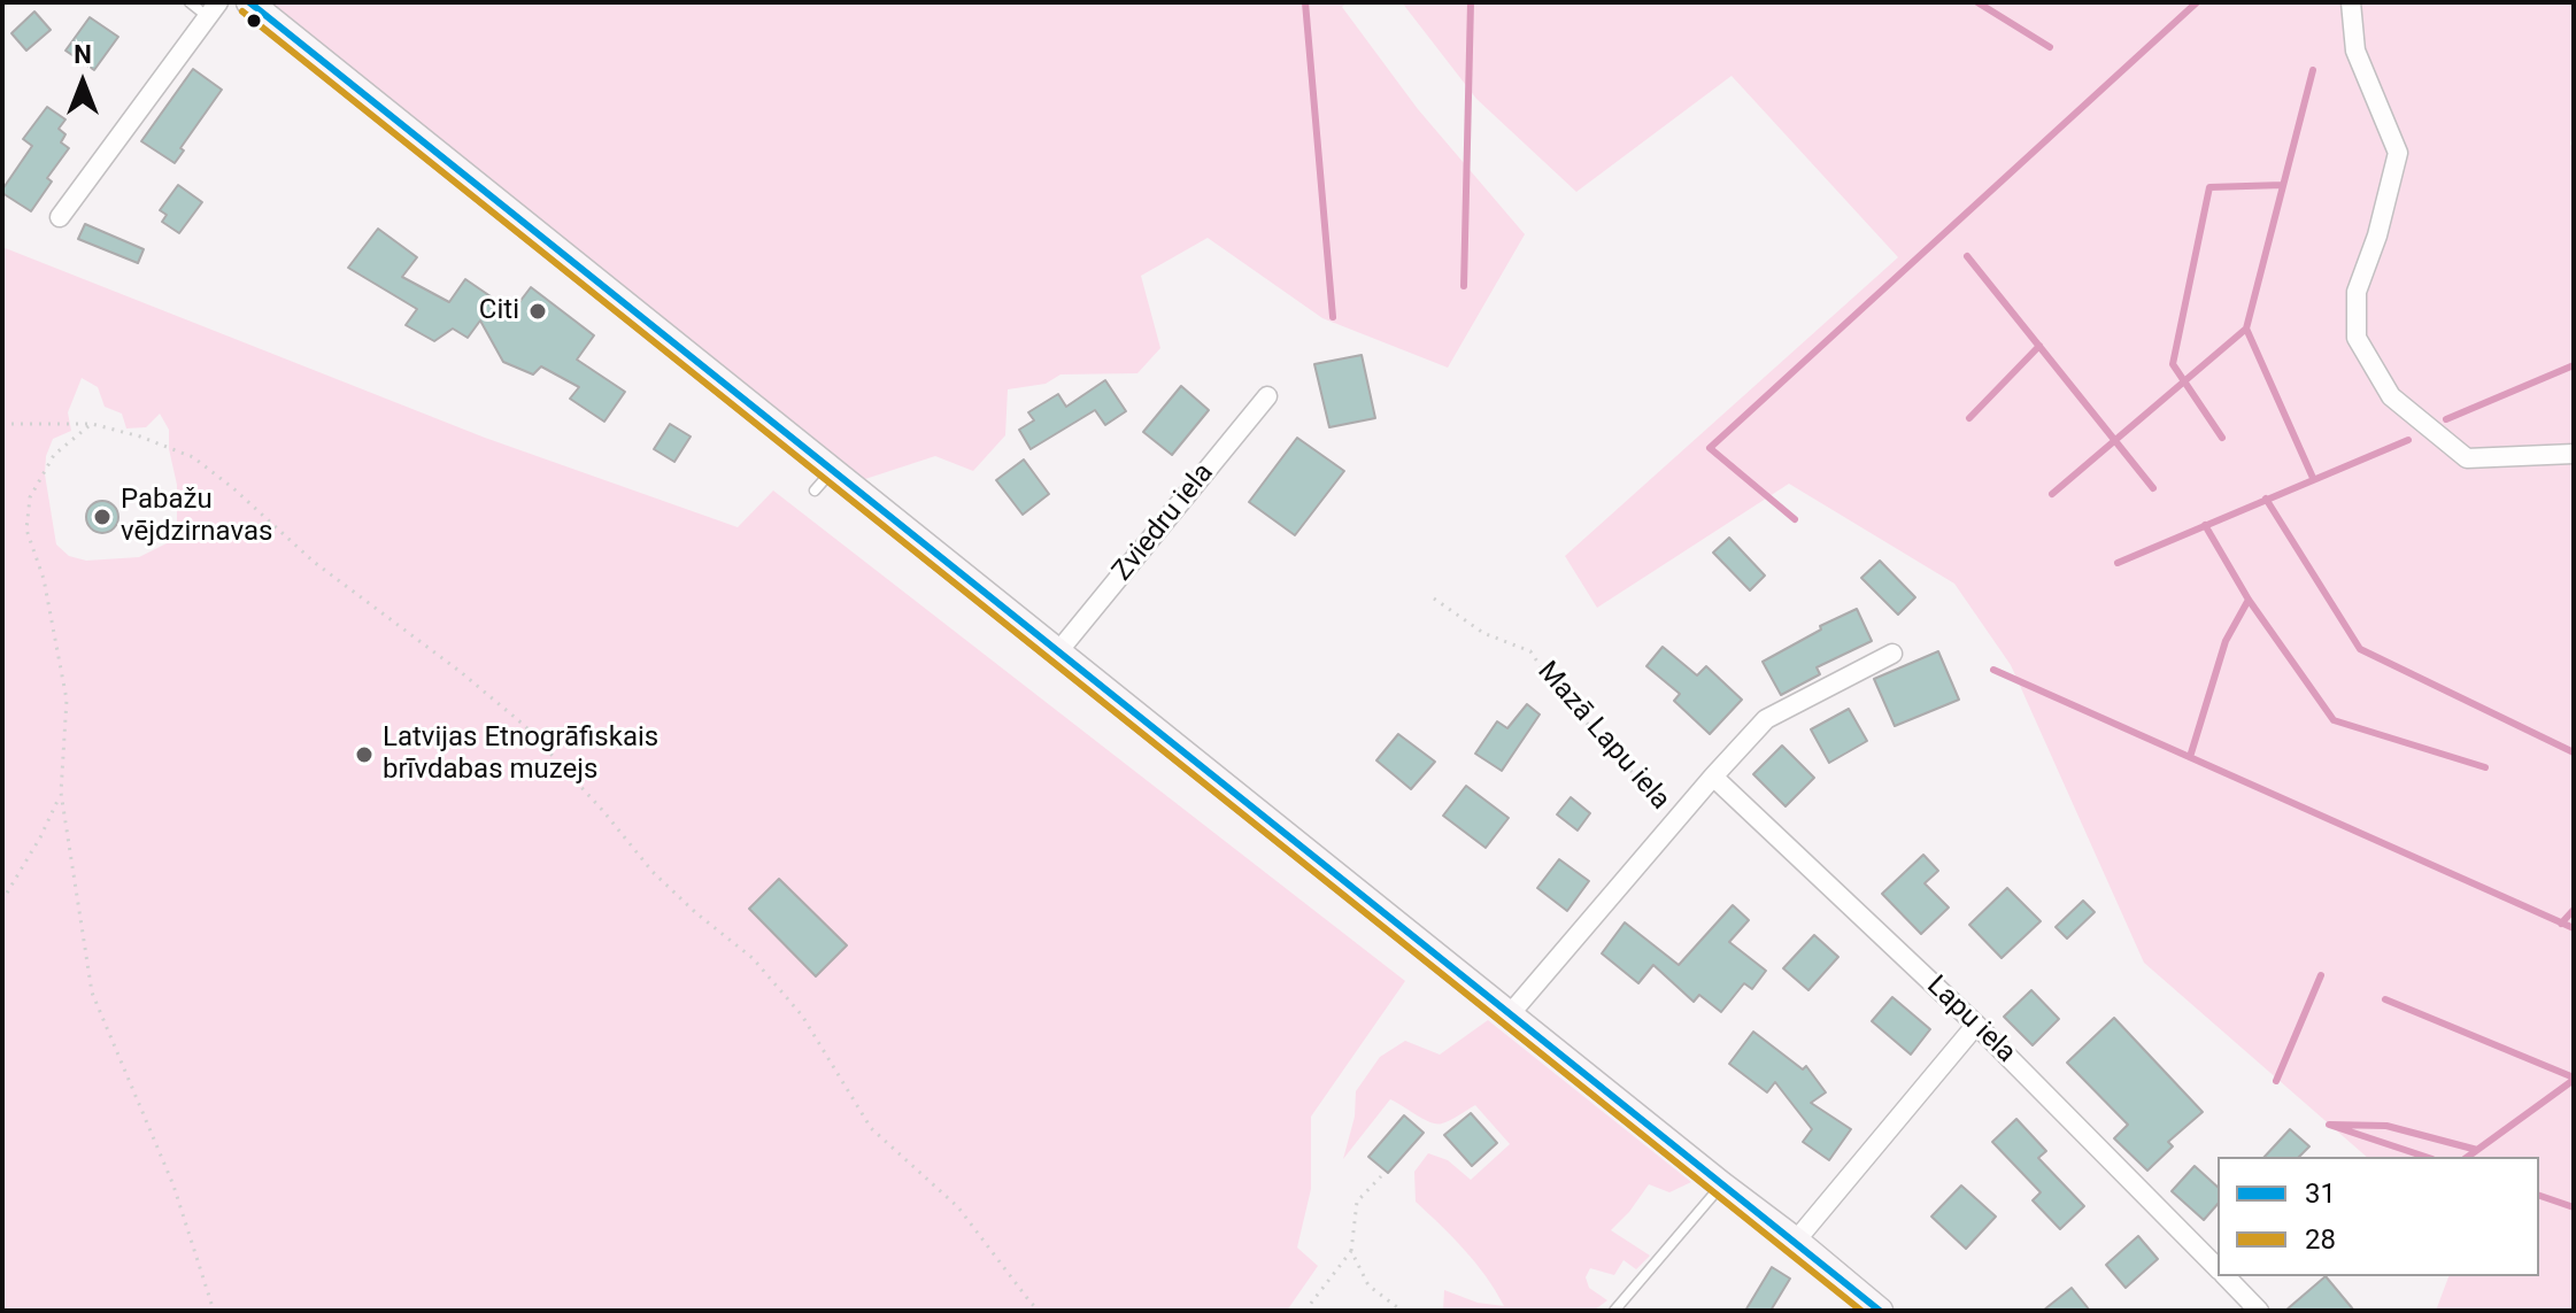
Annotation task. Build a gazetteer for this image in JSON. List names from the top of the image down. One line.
{"streets":{"street":["Zviedru iela","Lapu iela"],"path":["Mazā Lapu iela"]},"places":["Citi","Pabažu vējdzirnavas","Latvijas Etnogrāfiskais brīvdabas muzejs"],"lines":["transit line 31","transit line 28"],"legend":["31","28"],"north":"top"}
